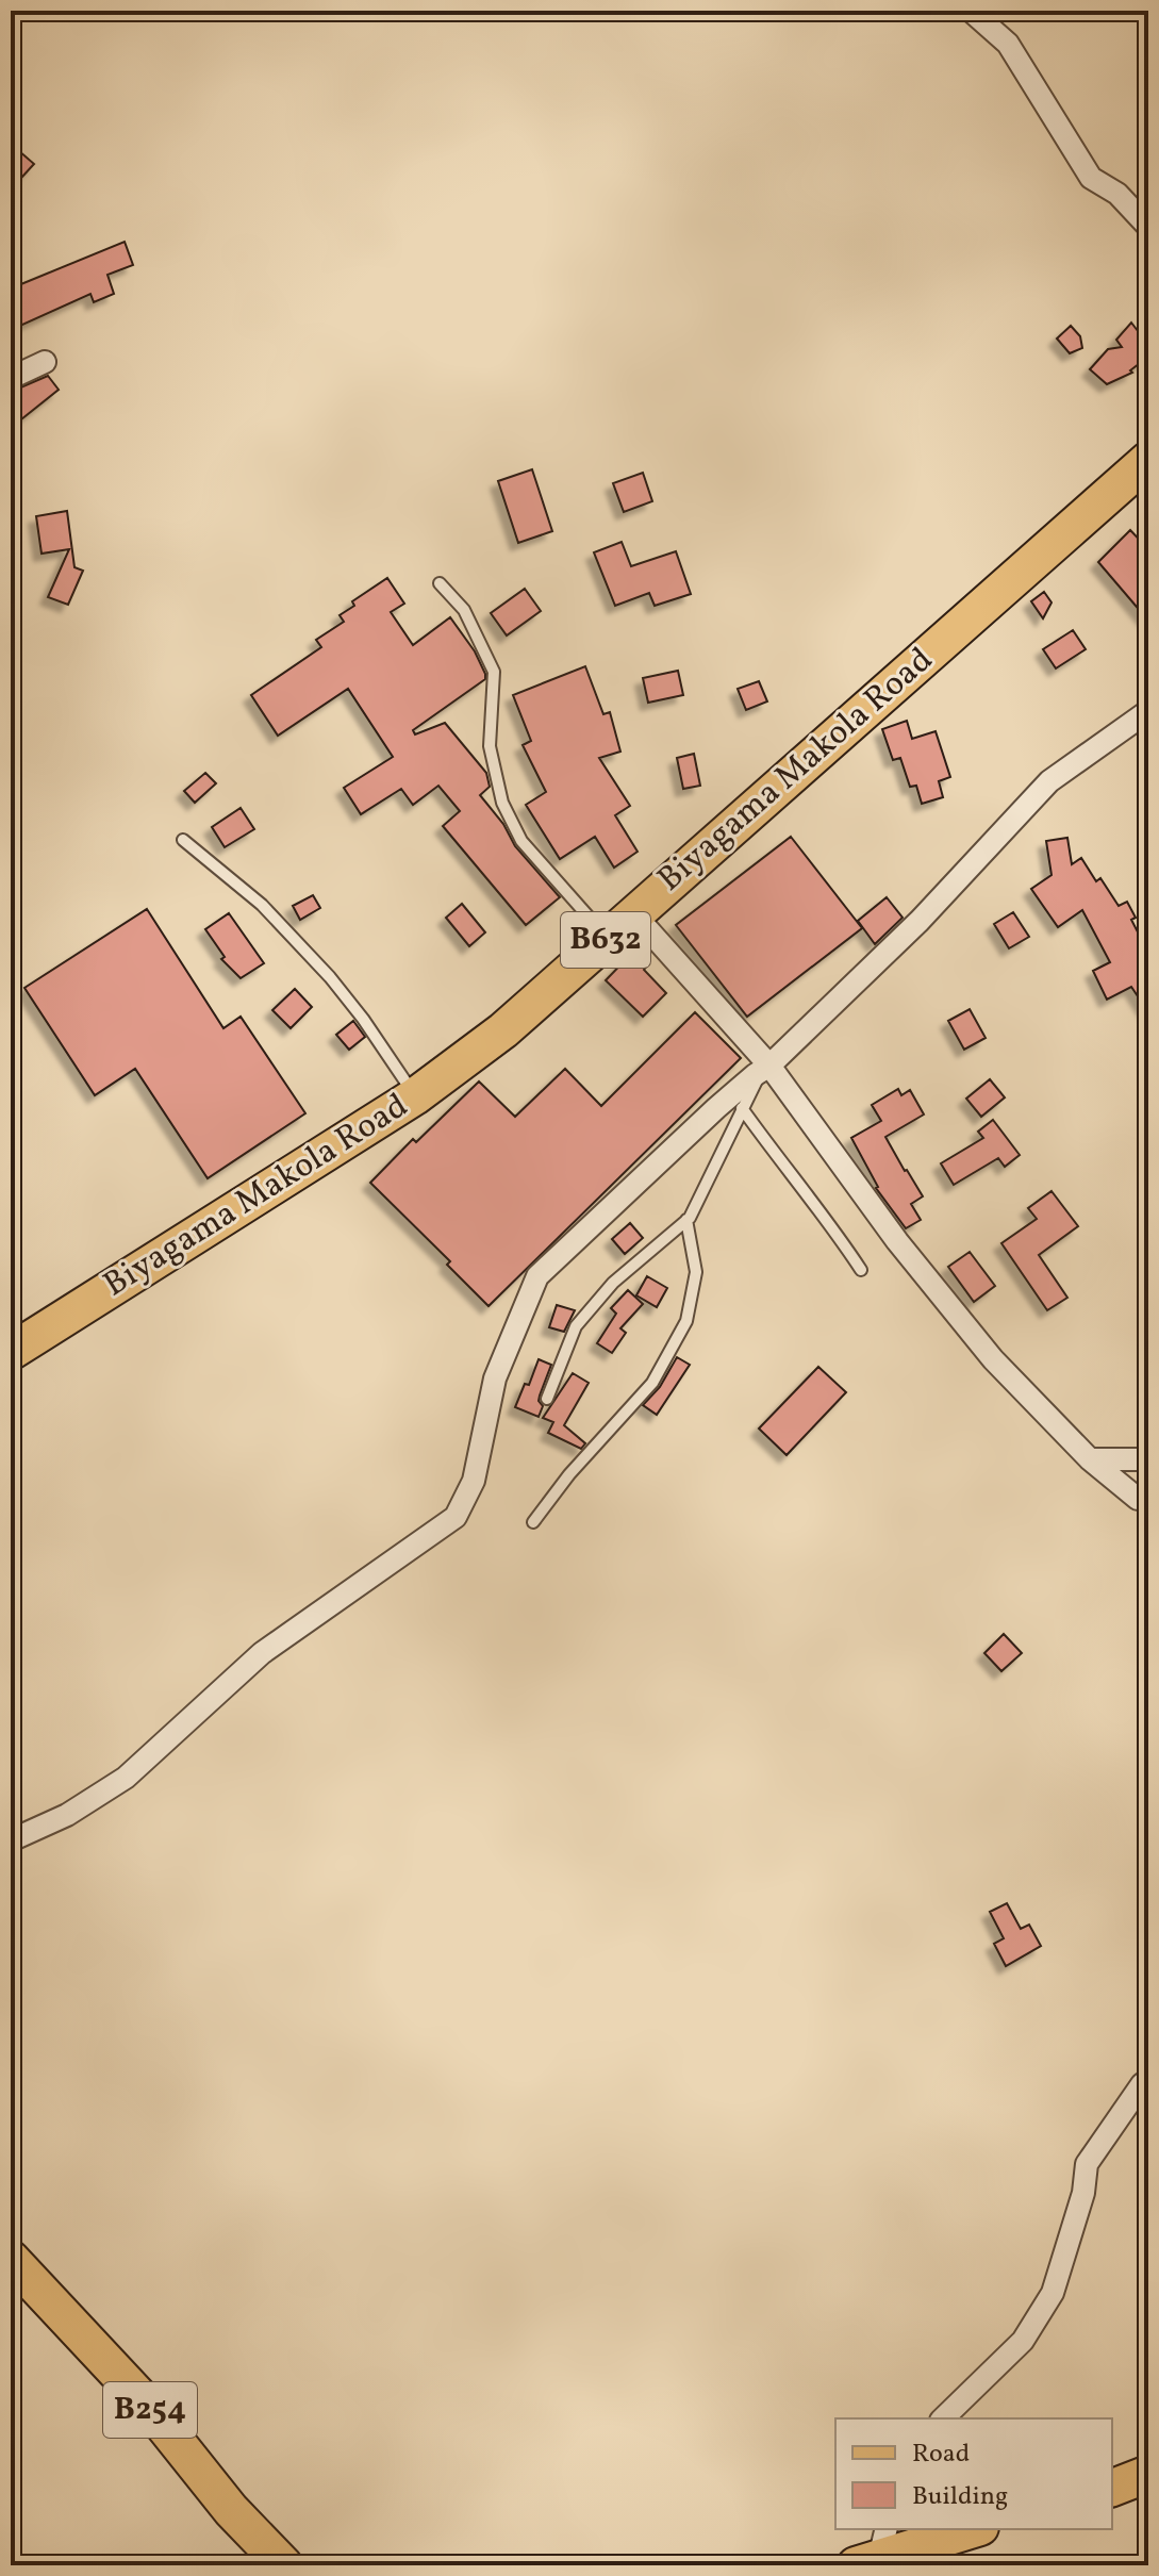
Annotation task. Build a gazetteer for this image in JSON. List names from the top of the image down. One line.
{"streets":{"main road":["Biyagama Makola Road","B632","B254"]},"legend":["Road","Building"]}
